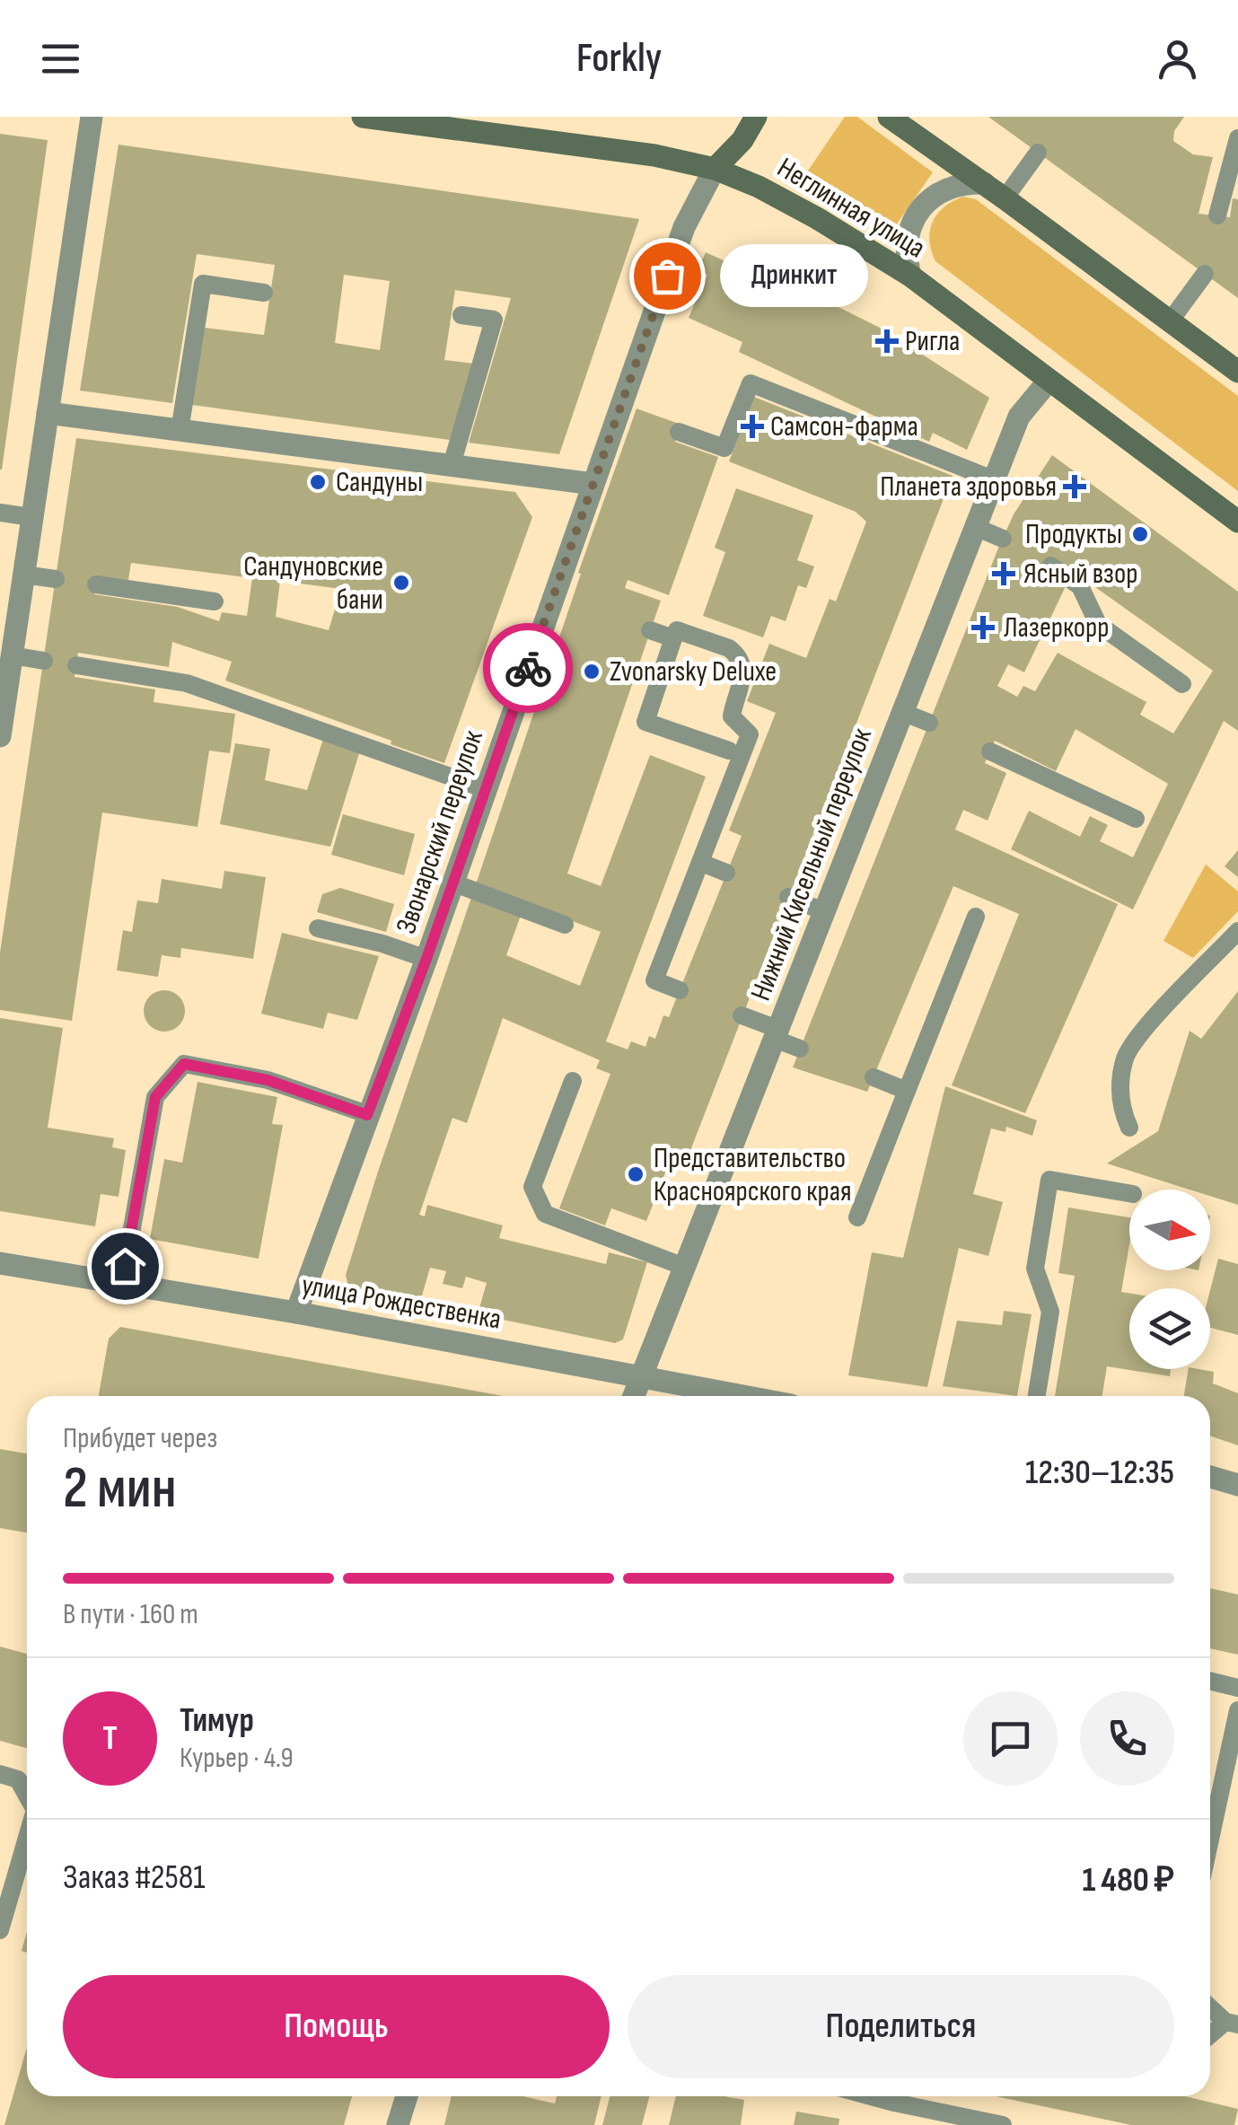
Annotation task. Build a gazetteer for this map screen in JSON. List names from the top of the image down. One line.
{"streets":{"street":["Неглинная улица","Звонарский переулок","Нижний Кисельный переулок","улица Рождественка"]},"crossings":[["Неглинная улица","Звонарский переулок"],["Неглинная улица","Нижний Кисельный переулок"],["Звонарский переулок","улица Рождественка"],["Нижний Кисельный переулок","улица Рождественка"]],"places":{"other":["Дринкит","Сандуны","Продукты","Сандуновские бани","Zvonarsky Deluxe","Представительство Красноярского края"],"health":["Ригла","Самсон-фарма","Планета здоровья","Ясный взор","Лазеркорр"]},"north":"right","page":{"header":"Forkly","bubble":"Дринкит","heading":["2 мин","Прибудет через","12:30–12:35"],"panel":["Тимур","Курьер · 4.9","Заказ #2581","1 480 ₽"],"bar":"В пути · 160 m","round":"Т","buttons":["Помощь","Поделиться"]}}
